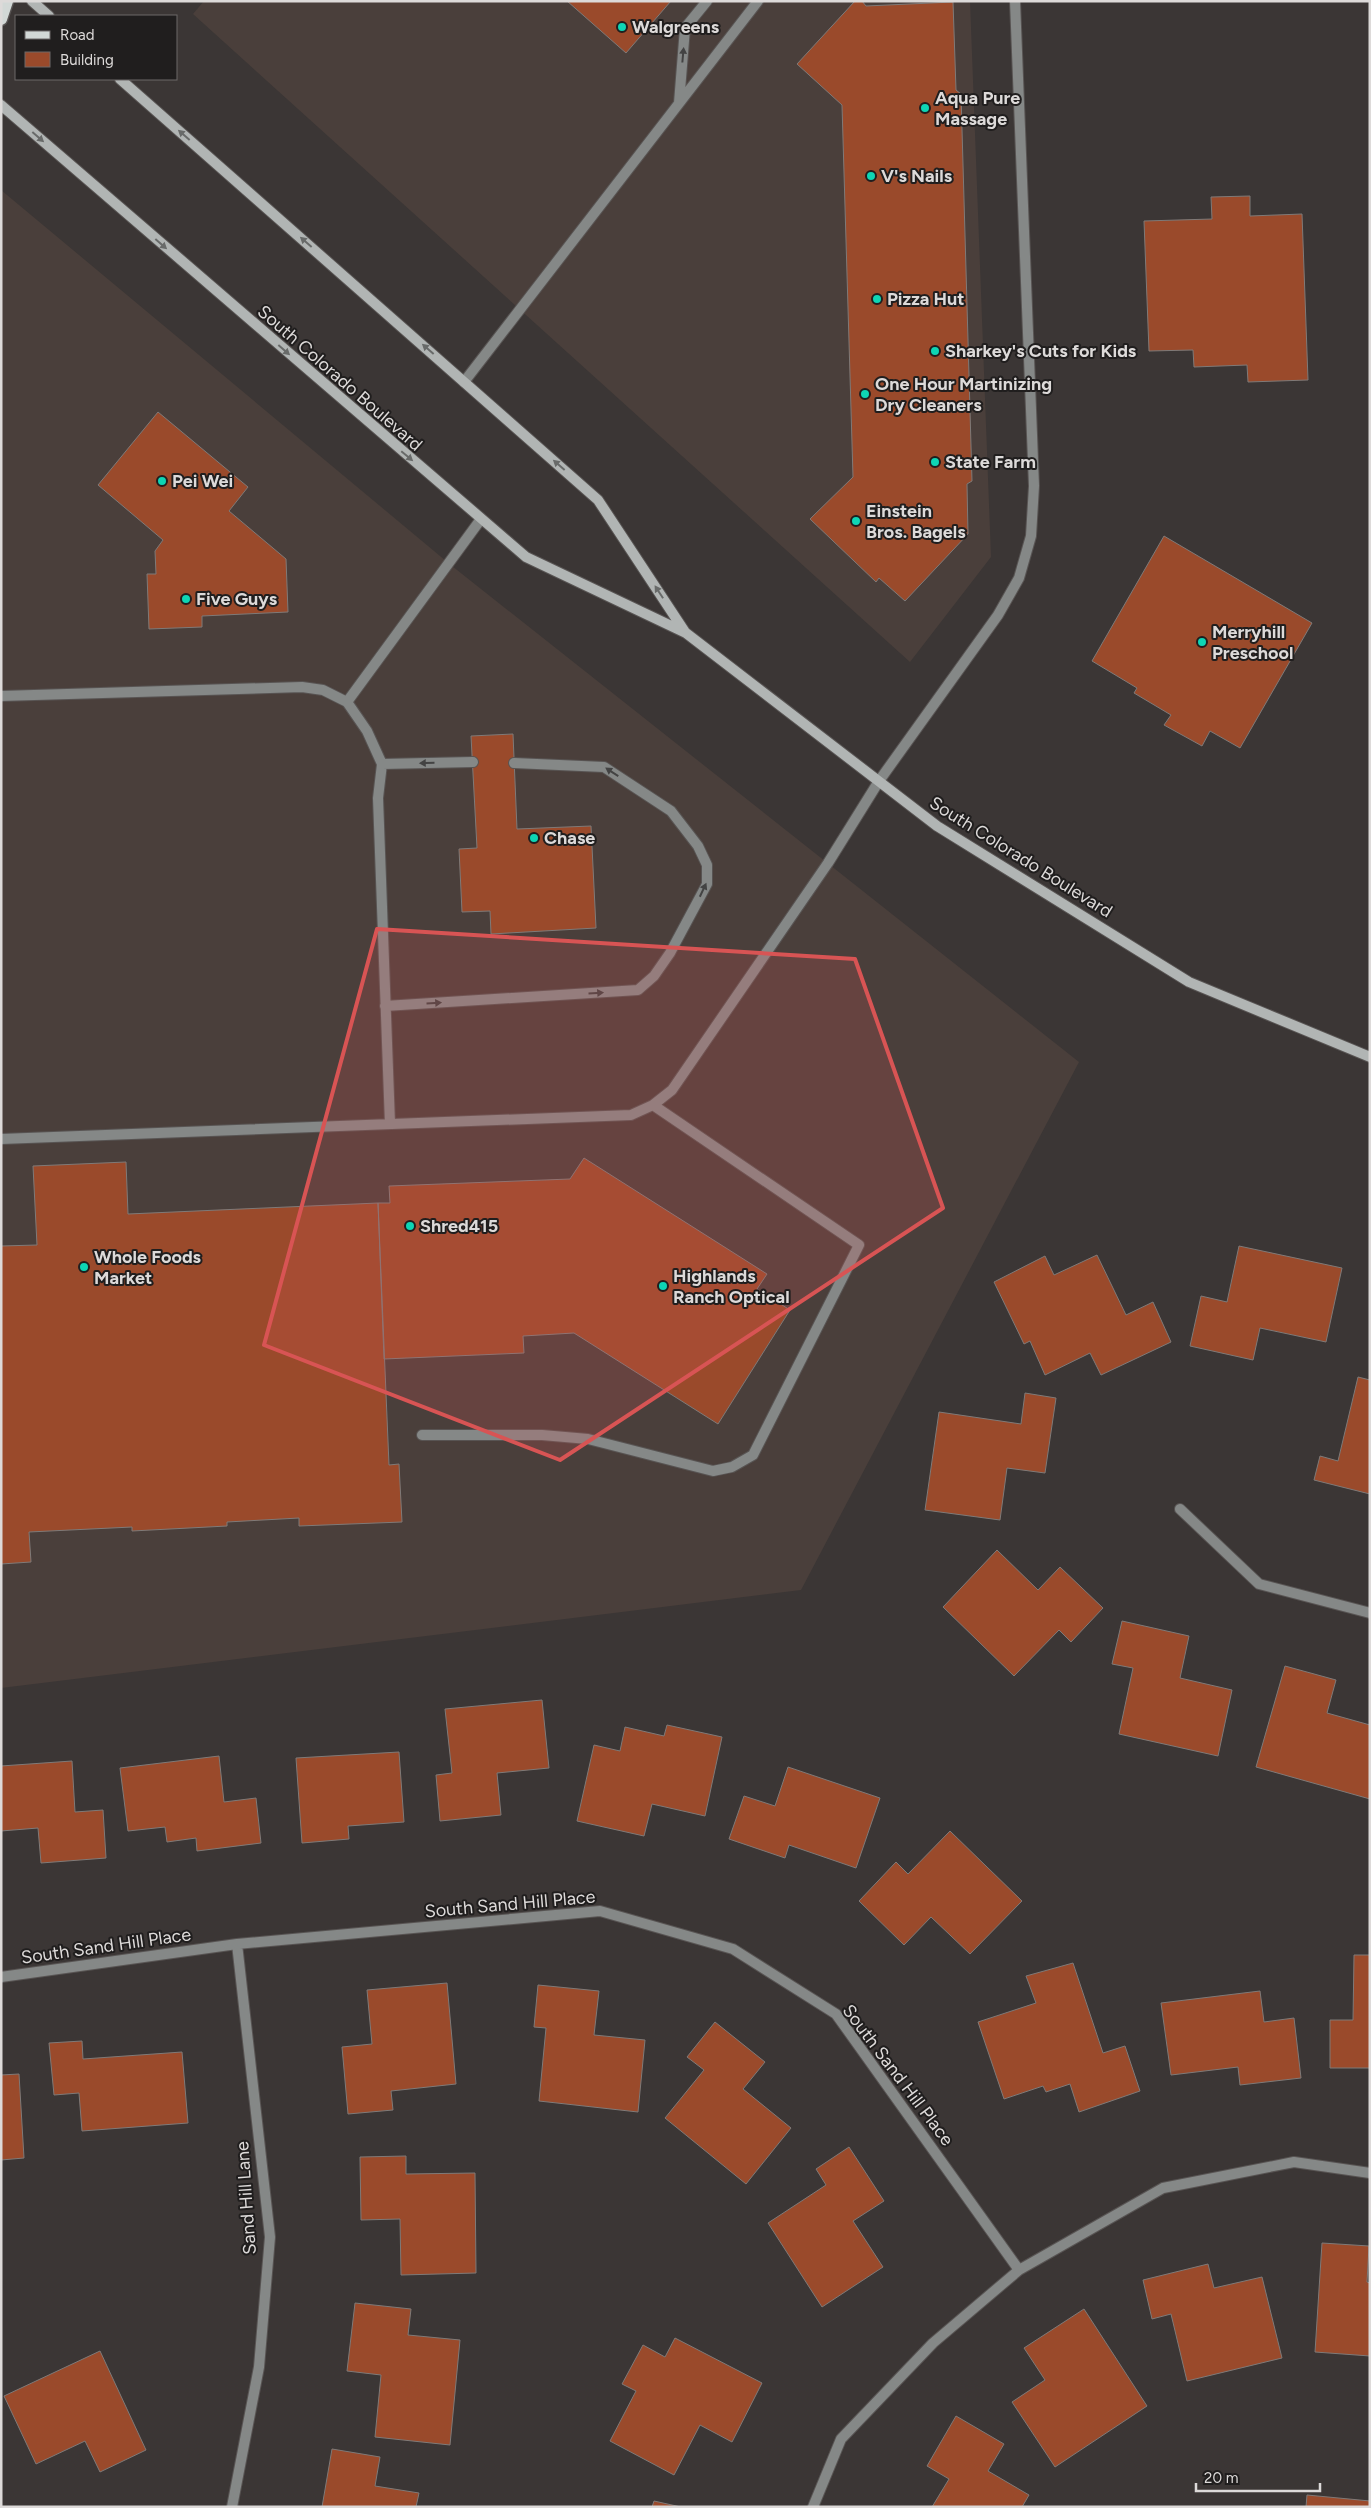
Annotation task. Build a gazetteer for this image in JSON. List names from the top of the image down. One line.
{"streets":{"main road":["South Colorado Boulevard"],"street":["South Sand Hill Place","Sand Hill Lane"]},"crossings":[["South Sand Hill Place","Sand Hill Lane"]],"places":["Walgreens","Aqua Pure Massage","V's Nails","Pizza Hut","Sharkey's Cuts for Kids","One Hour Martinizing Dry Cleaners","State Farm","Pei Wei","Einstein Bros. Bagels","Five Guys","Merryhill Preschool","Chase","Shred415","Whole Foods Market","Highlands Ranch Optical"],"legend":["Road","Building"],"scale_bar":"20 m"}
